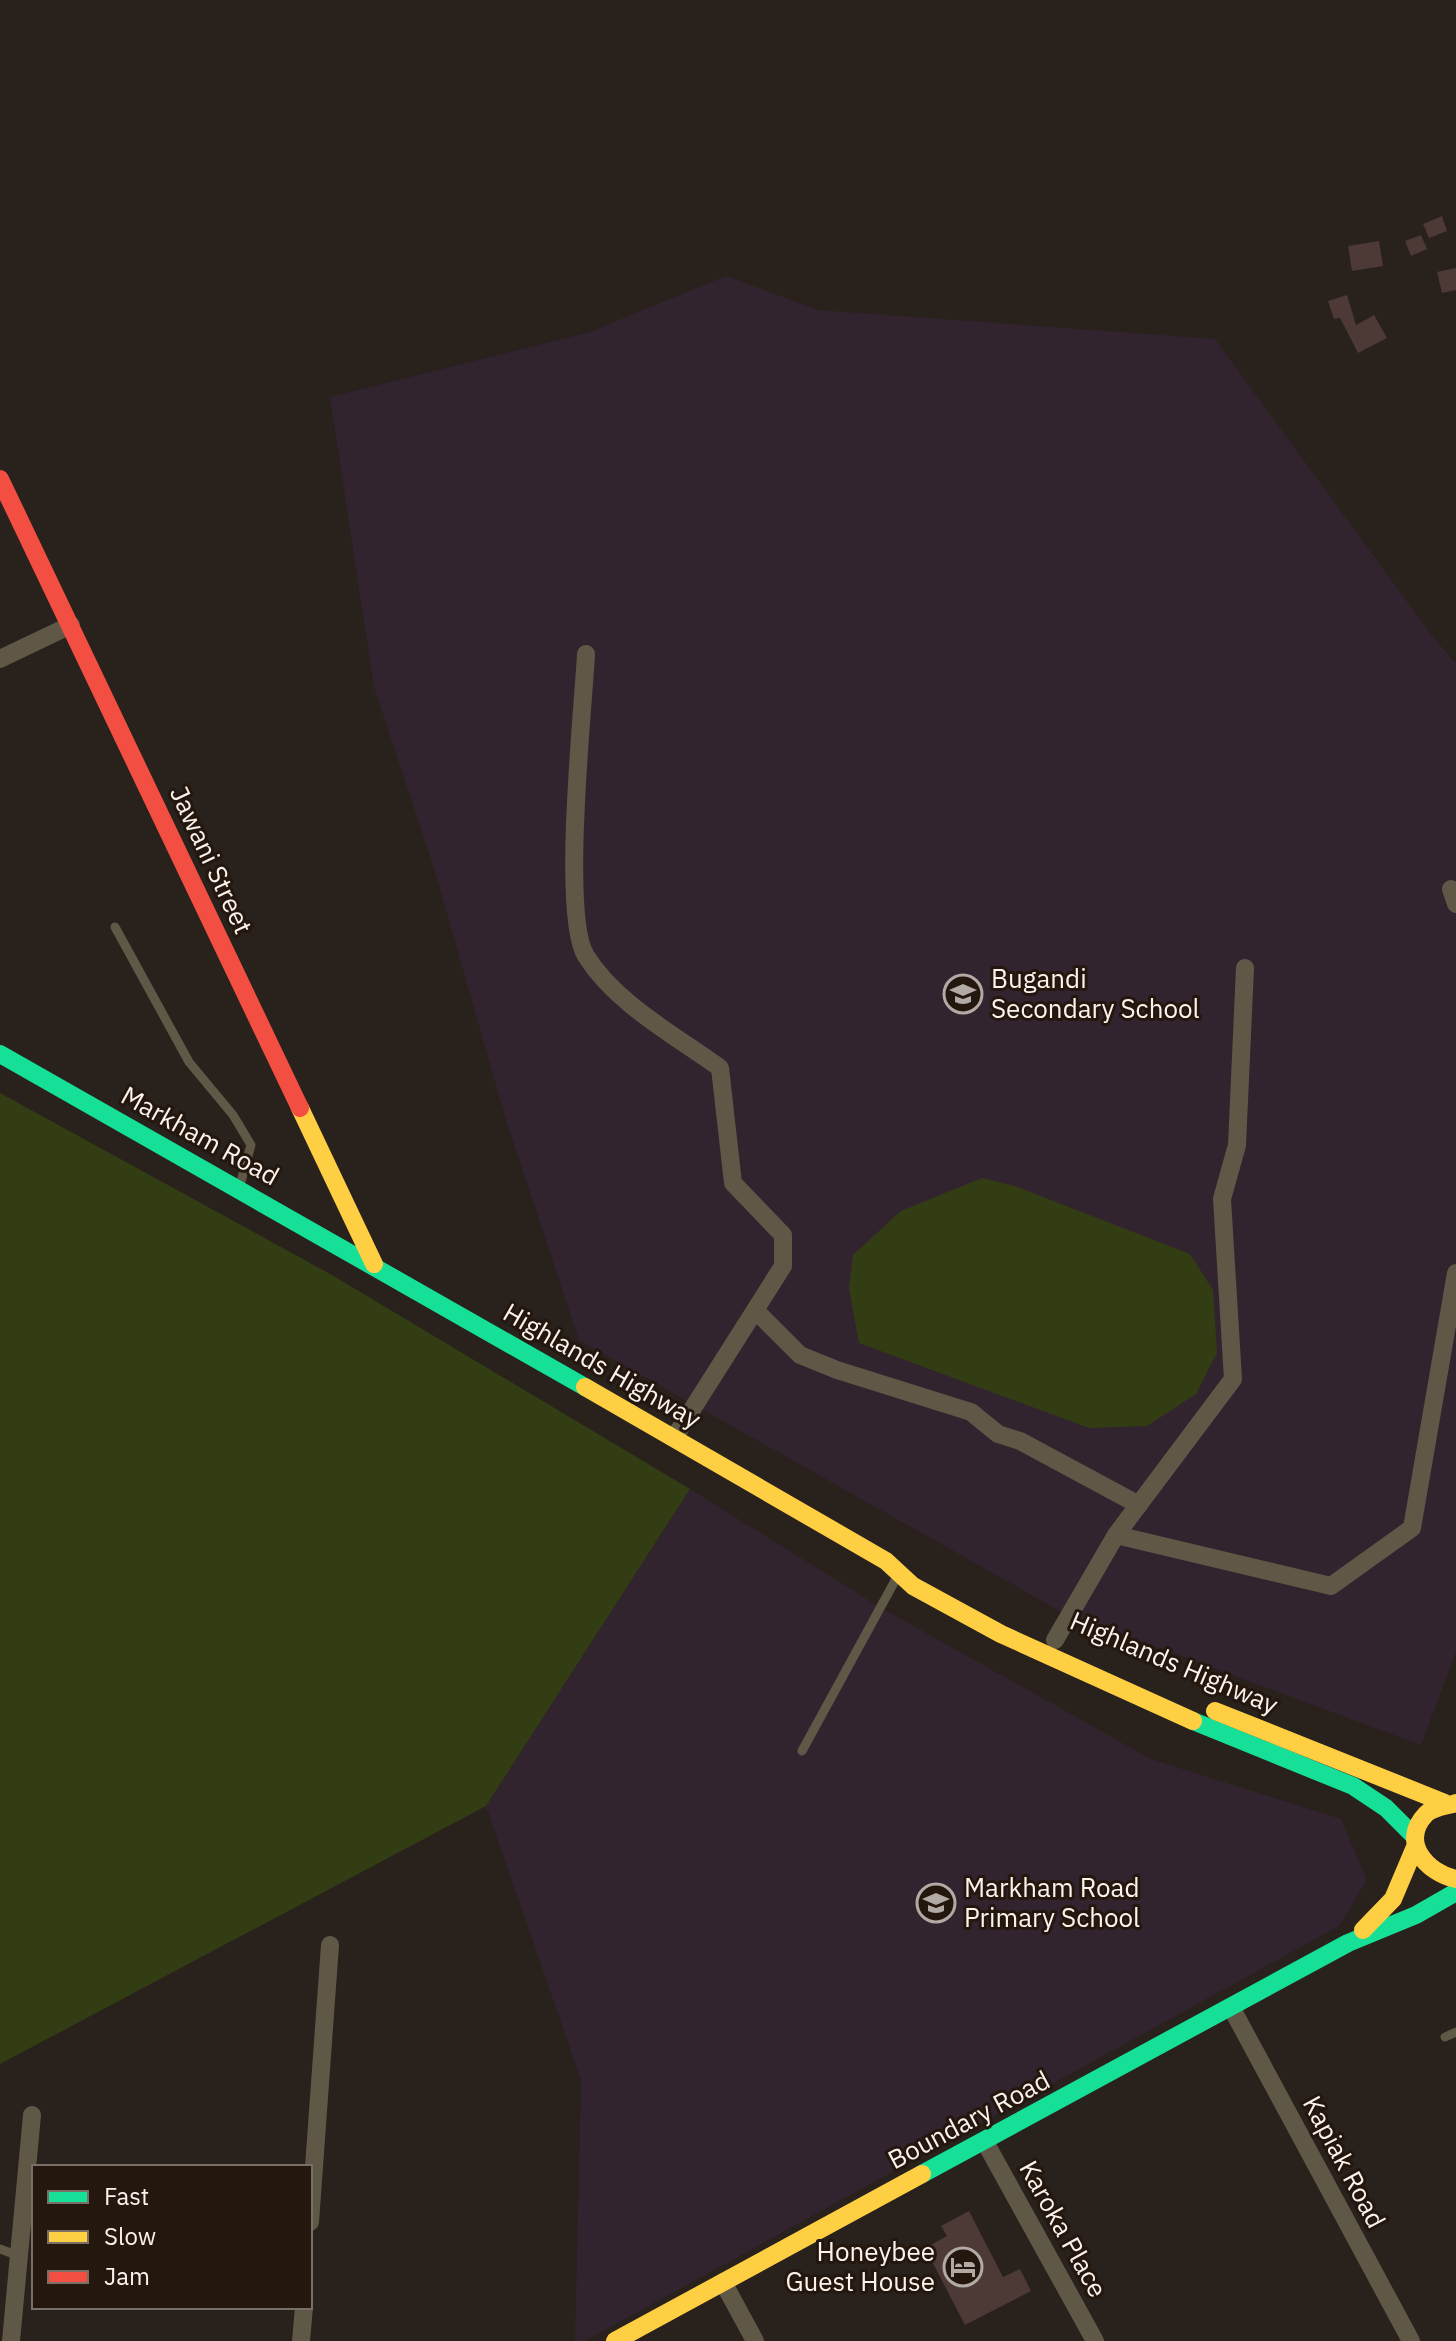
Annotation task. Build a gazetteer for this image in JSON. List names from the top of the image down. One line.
{"streets":{"main road":["Jawani Street","Markham Road","Highlands Highway","Boundary Road"],"street":["Kapiak Road","Karoka Place"]},"crossings":[["Jawani Street","Markham Road"],["Jawani Street","Highlands Highway"],["Markham Road","Highlands Highway"],["Highlands Highway","Boundary Road"],["Boundary Road","Kapiak Road"],["Boundary Road","Karoka Place"]],"places":{"school or university":["Bugandi Secondary School","Markham Road Primary School"],"hotel":["Honeybee Guest House"]},"legend":["Fast","Slow","Jam"]}
